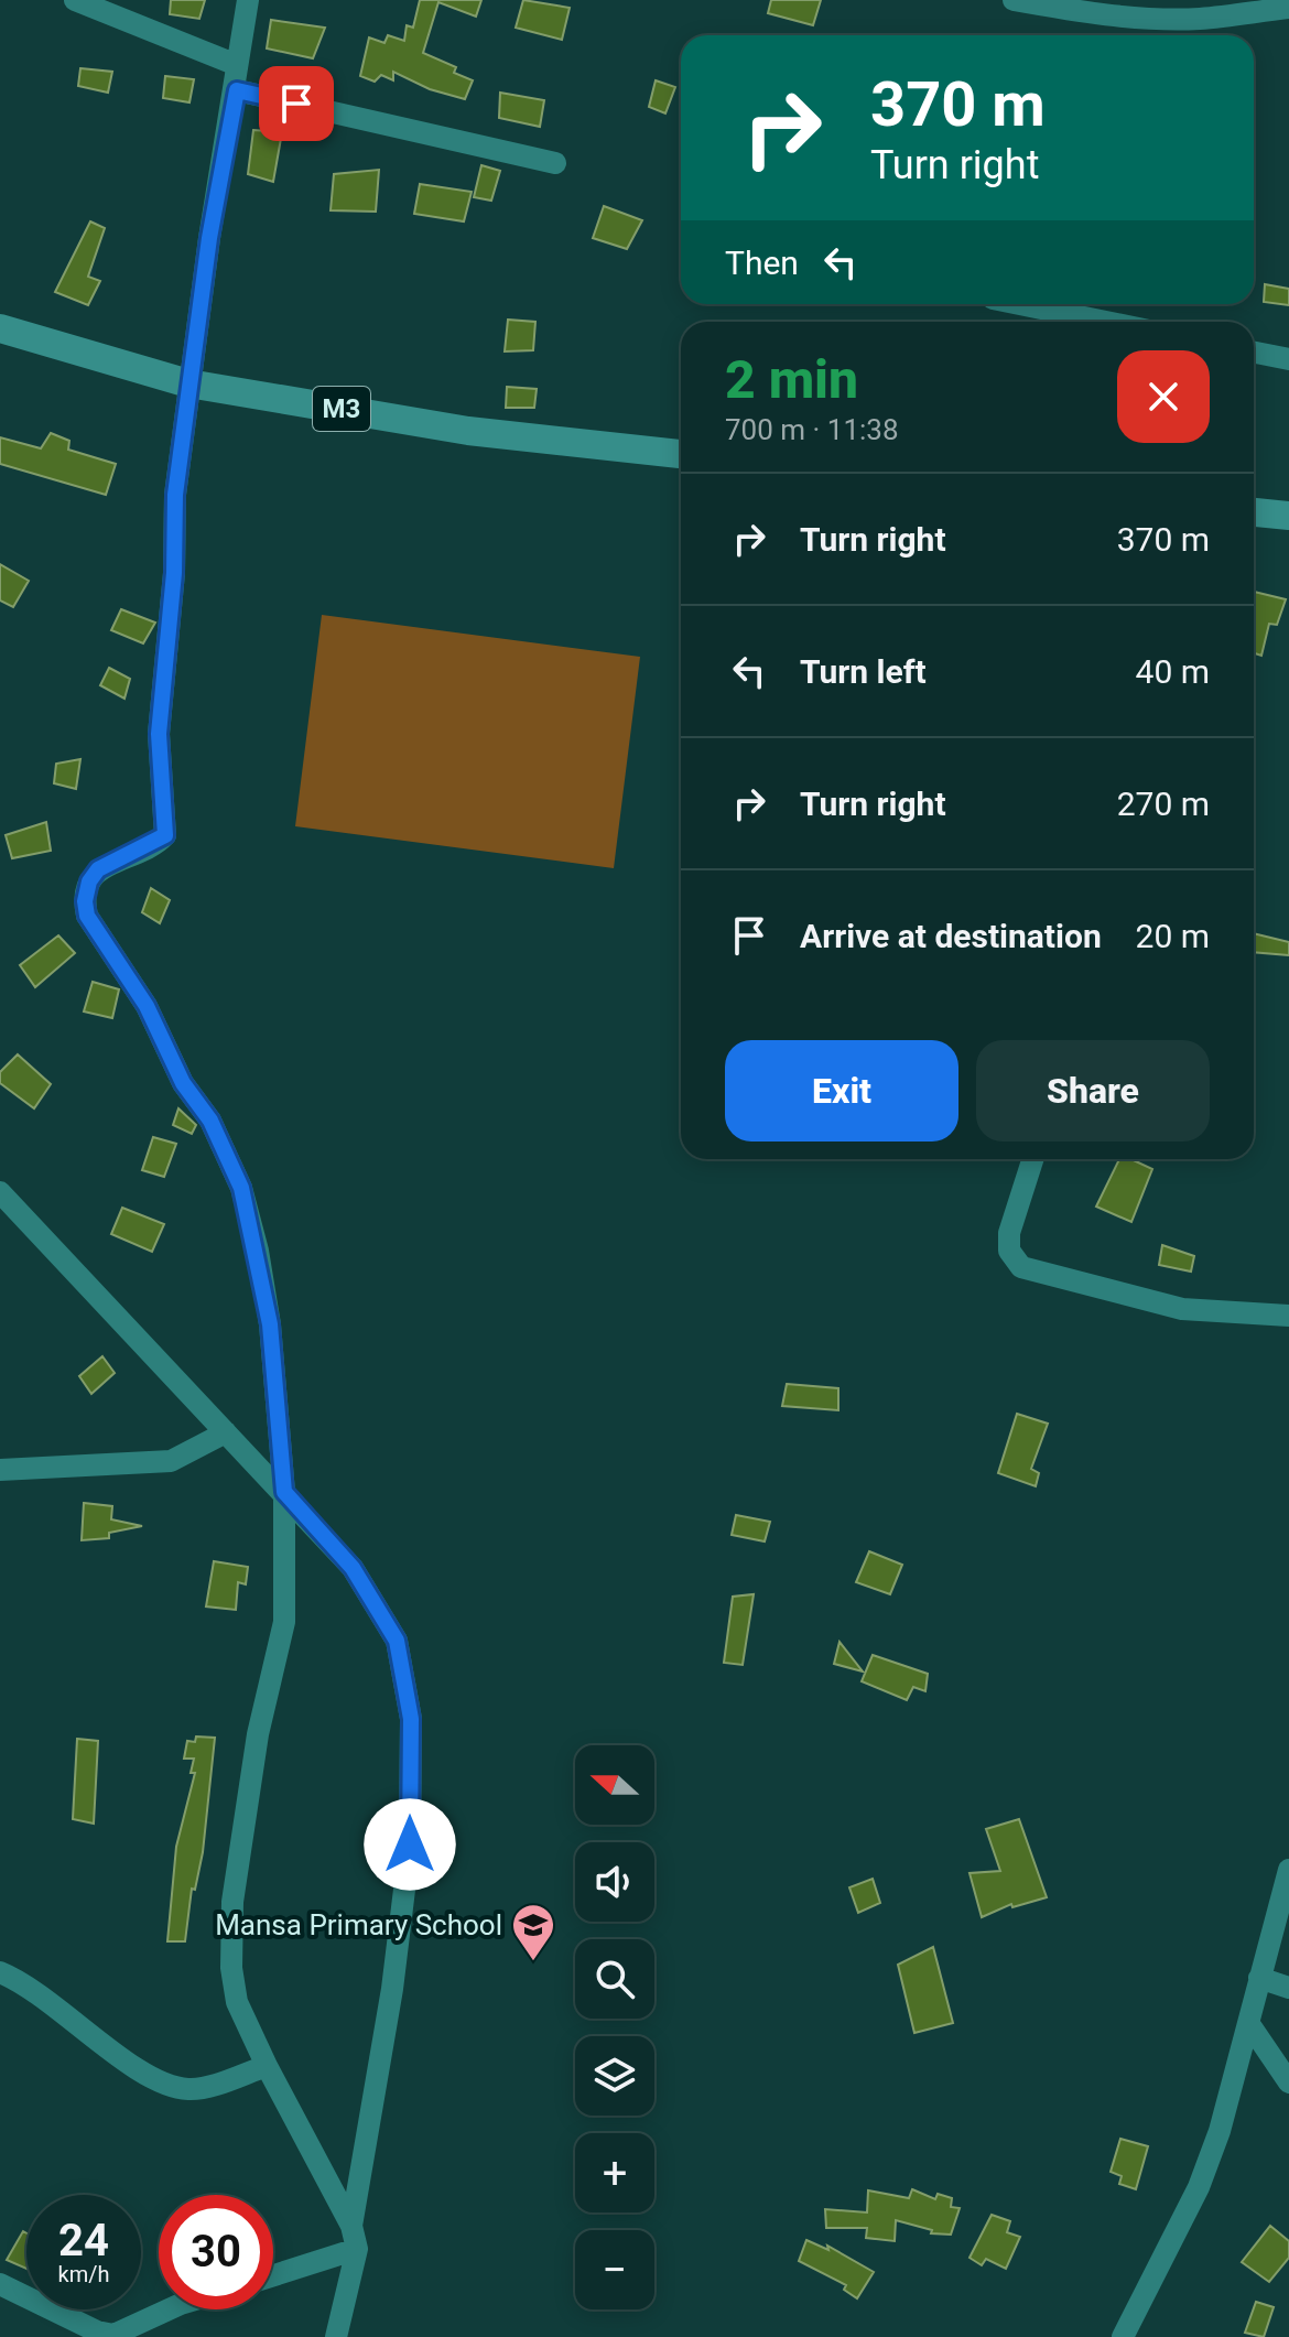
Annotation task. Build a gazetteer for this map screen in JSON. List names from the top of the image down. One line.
{"streets":{"main road":["M3"]},"places":{"school or university":["Mansa Primary School"]},"north":"left","page":{"turn":["370 m","Turn right"],"then":"Then","heading":["2 min","700 m · 11:38"],"list":[{"name":"Turn right","value":"370 m"},{"name":"Turn left","value":"40 m"},{"name":"Turn right","value":"270 m"},{"name":"Arrive at destination","value":"20 m"}],"buttons":["Exit","Share"],"map_buttons":["+","−"],"speed":"24 km/h","limit":"30"}}
